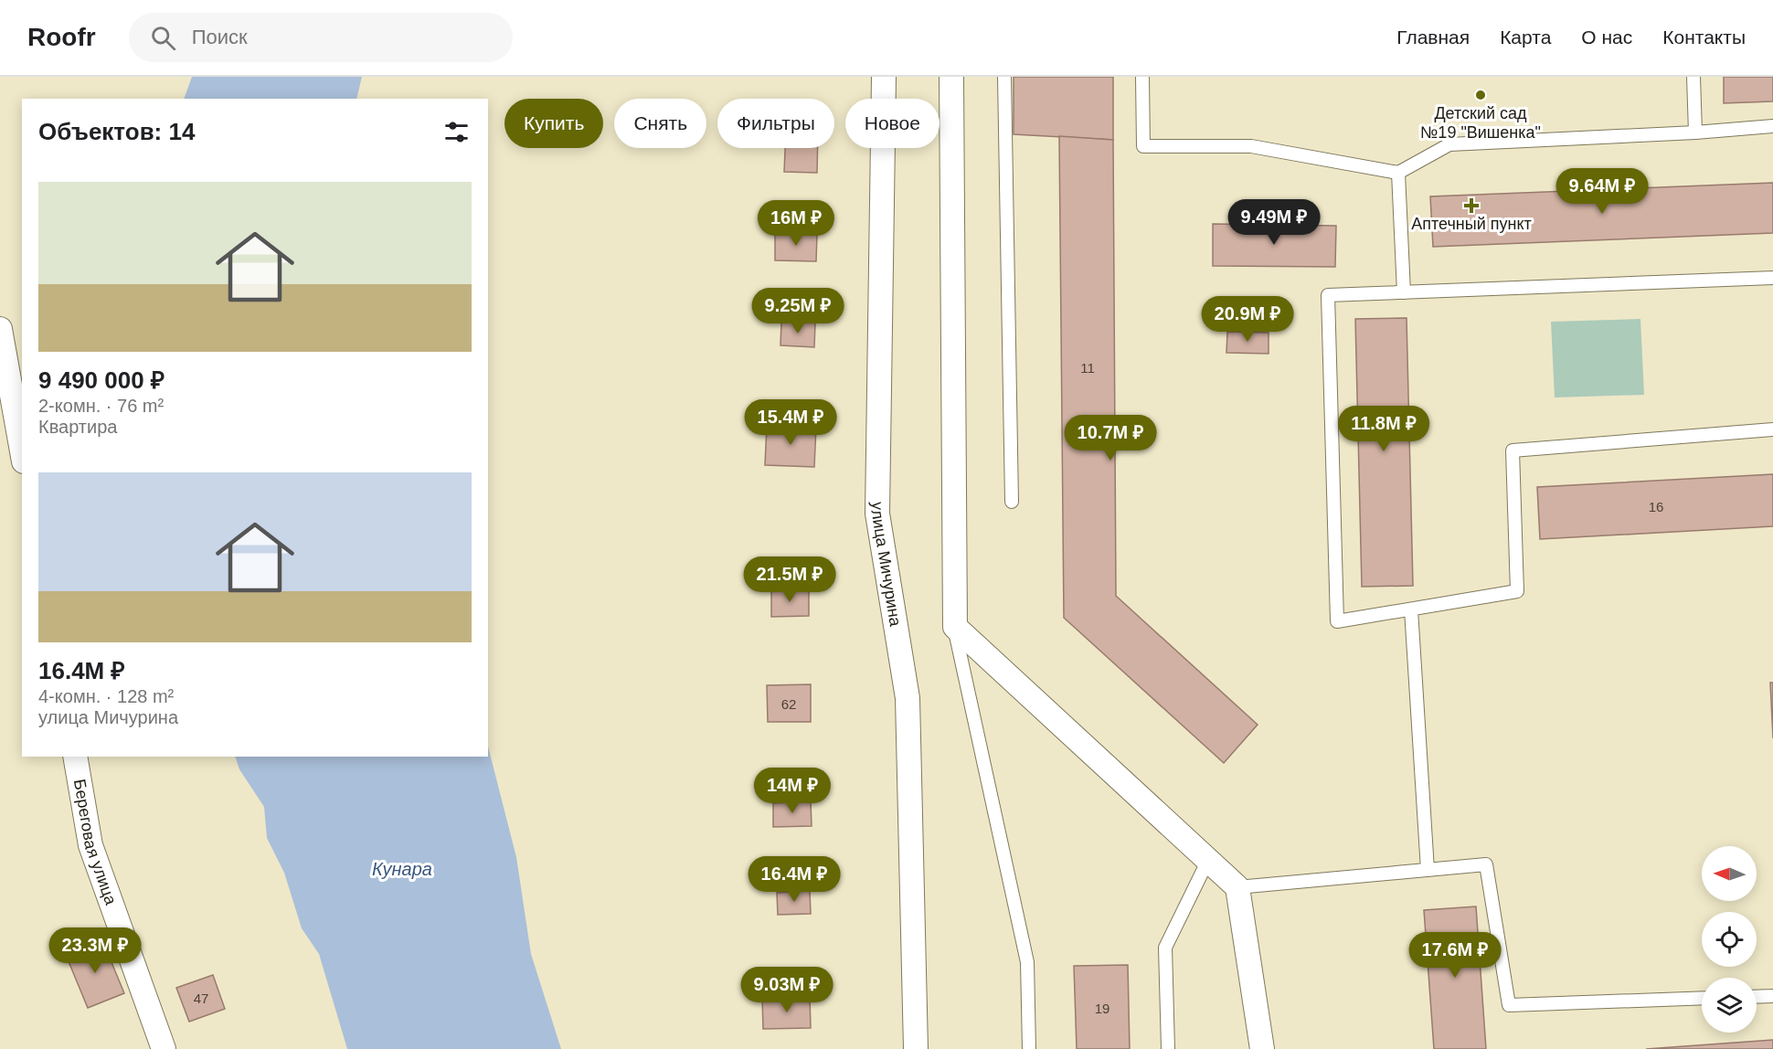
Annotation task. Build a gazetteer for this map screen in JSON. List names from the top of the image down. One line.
{"streets":{"street":["улица Мичурина","Береговая улица"]},"water":["Кунара"],"places":{"other":["Детский сад №19 \"Вишенка\""],"health":["Аптечный пункт"]},"house_numbers":["11","16","62","47","19"],"north":"left","page":{"header":"Roofr","search":"Поиск","nav":["Главная","Карта","О нас","Контакты"],"chip":["Купить","Снять","Фильтры","Новое"],"heading":"Объектов: 14","list":[{"name":"9 490 000 ₽","note":"2-комн. · 76 m² · Квартира"},{"name":"16.4M ₽","note":"4-комн. · 128 m² · улица Мичурина"}],"price":["9.64M ₽","9.49M ₽","16M ₽","9.25M ₽","20.9M ₽","15.4M ₽","11.8M ₽","10.7M ₽","21.5M ₽","14M ₽","16.4M ₽","23.3M ₽","17.6M ₽","9.03M ₽"]}}
